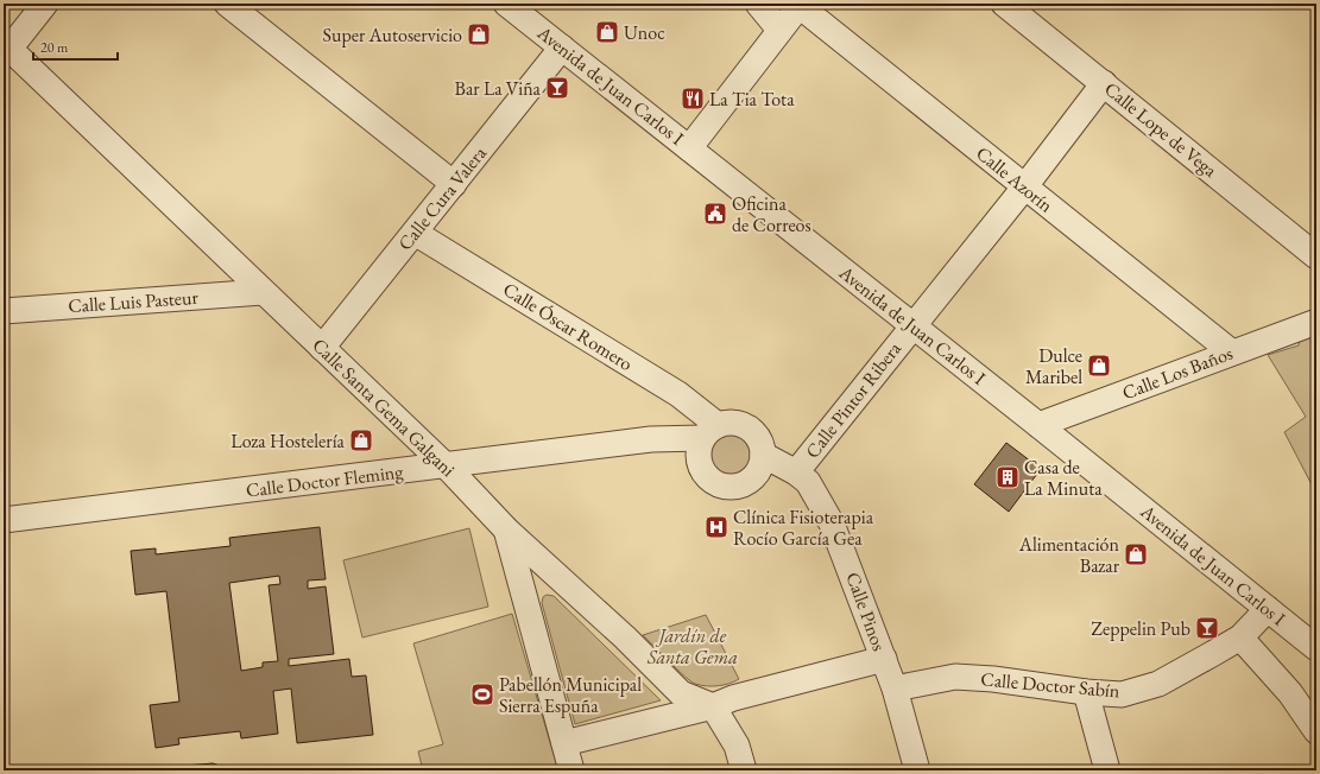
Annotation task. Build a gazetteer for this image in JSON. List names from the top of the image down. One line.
{"streets":{"street":["Avenida de Juan Carlos I","Calle Lope de Vega","Calle Azorín","Calle Cura Valera","Calle Luis Pasteur","Calle Óscar Romero","Calle Los Baños","Calle Pintor Ribera","Calle Santa Gema Galgani","Calle Doctor Fleming","Calle Pinos","Calle Doctor Sabín"]},"crossings":[["Avenida de Juan Carlos I","Calle Cura Valera"],["Avenida de Juan Carlos I","Calle Los Baños"],["Avenida de Juan Carlos I","Calle Pintor Ribera"],["Avenida de Juan Carlos I","Calle Doctor Sabín"],["Calle Lope de Vega","Calle Pintor Ribera"],["Calle Azorín","Calle Los Baños"],["Calle Azorín","Calle Pintor Ribera"],["Calle Cura Valera","Calle Óscar Romero"],["Calle Cura Valera","Calle Santa Gema Galgani"],["Calle Luis Pasteur","Calle Santa Gema Galgani"],["Calle Óscar Romero","Calle Doctor Fleming"],["Calle Óscar Romero","Calle Pinos"],["Calle Pintor Ribera","Calle Pinos"],["Calle Santa Gema Galgani","Calle Doctor Fleming"],["Calle Doctor Fleming","Calle Pinos"],["Calle Pinos","Calle Doctor Sabín"]],"parks":["Jardín de Santa Gema"],"places":{"shop":["Unoc","Super Autoservicio","Dulce Maribel","Loza Hostelería","Alimentación Bazar"],"bar":["Bar La Viña","Zeppelin Pub"],"restaurant":["La Tia Tota"],"public building":["Oficina de Correos"],"building":["Casa de La Minuta"],"hospital":["Clínica Fisioterapia Rocío García Gea"],"sports":["Pabellón Municipal Sierra Espuña"]},"scale_bar":"20 m"}
